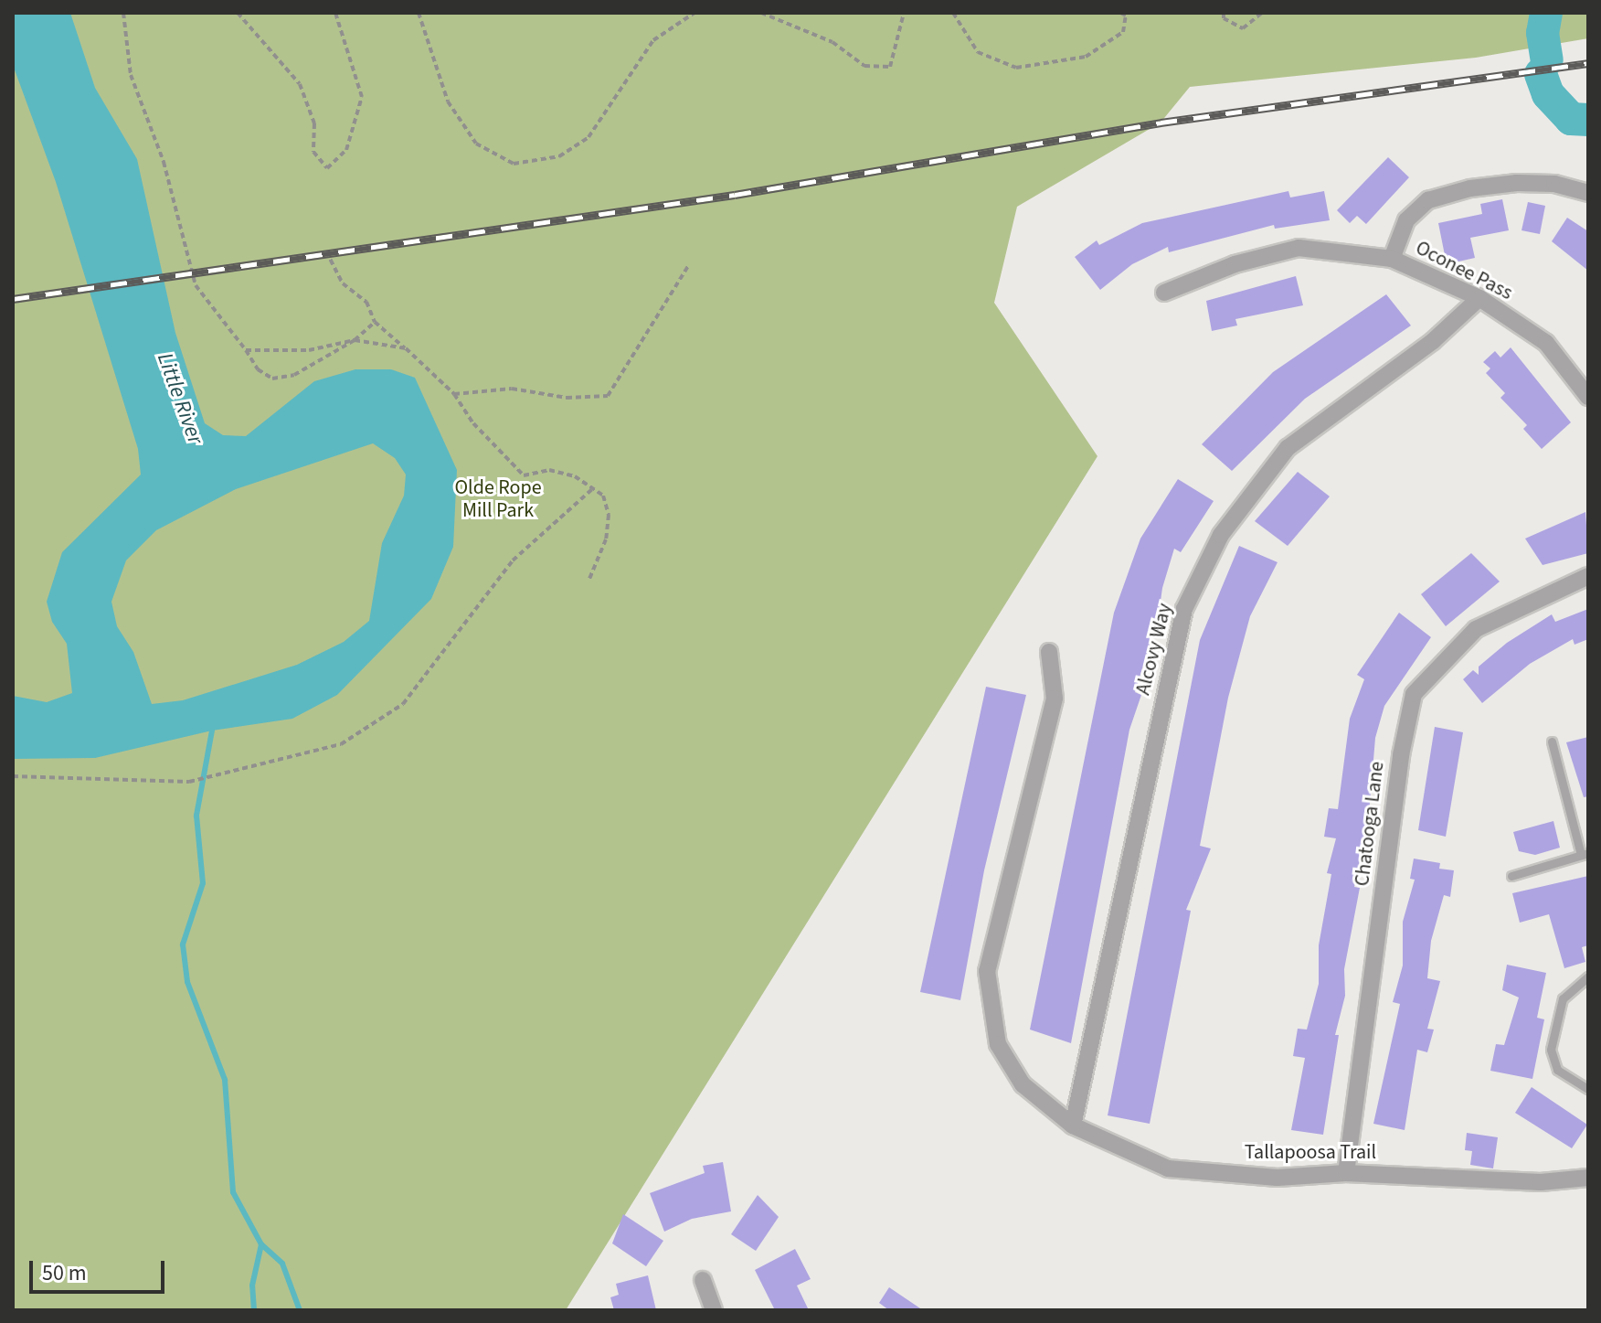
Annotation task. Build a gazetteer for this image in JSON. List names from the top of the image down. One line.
{"streets":{"street":["Oconee Pass","Alcovy Way","Chatooga Lane","Tallapoosa Trail"]},"crossings":[["Oconee Pass","Alcovy Way"],["Alcovy Way","Tallapoosa Trail"],["Chatooga Lane","Tallapoosa Trail"]],"water":["Little River"],"parks":["Olde Rope Mill Park"],"scale_bar":"50 m"}
